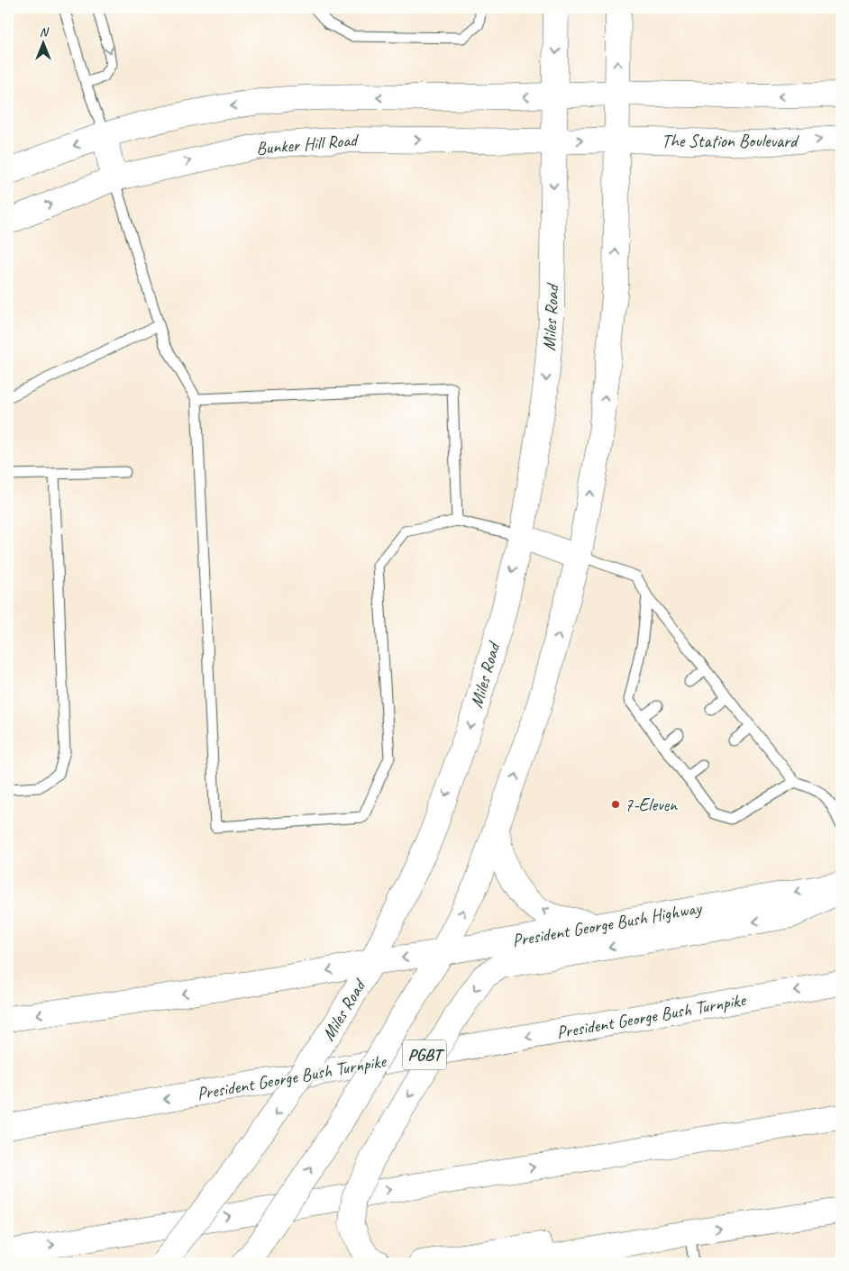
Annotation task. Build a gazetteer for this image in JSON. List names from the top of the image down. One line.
{"streets":{"main road":["The Station Boulevard","Bunker Hill Road","Miles Road","President George Bush Highway","President George Bush Turnpike","PGBT"]},"crossings":[["The Station Boulevard","Bunker Hill Road"],["Bunker Hill Road","Miles Road"],["Miles Road","President George Bush Highway"]],"one_way":["President George Bush Highway"],"places":["7-Eleven"],"north":"top"}
